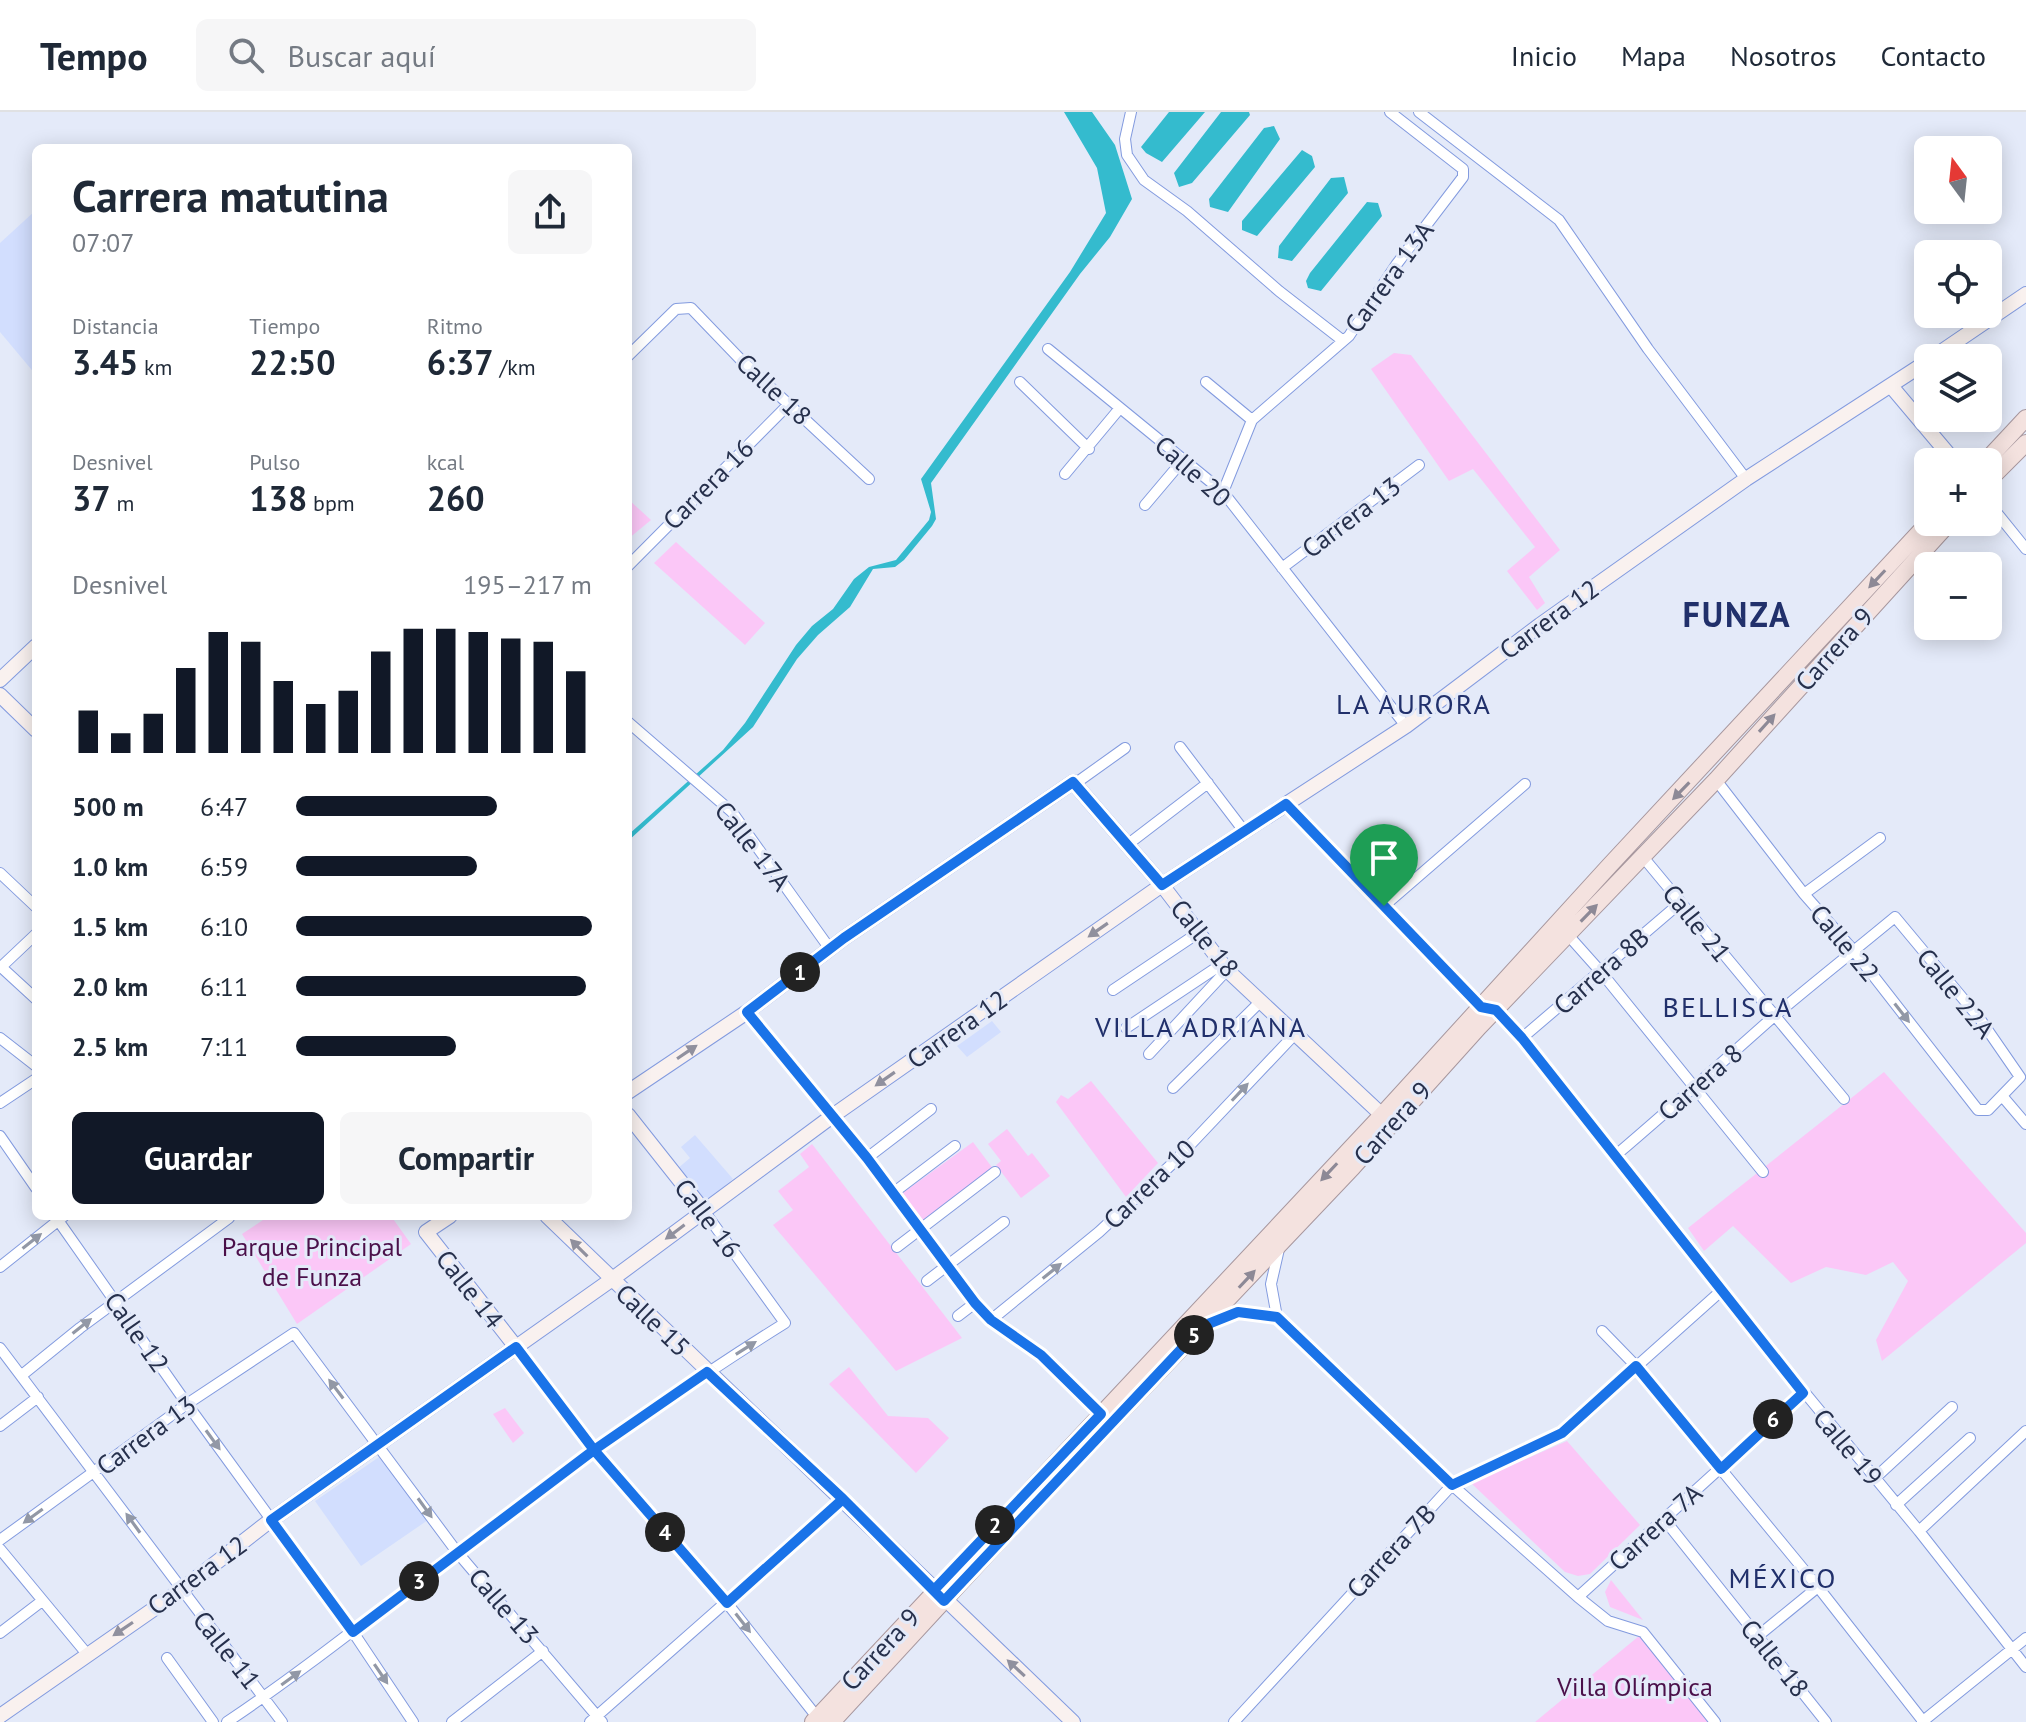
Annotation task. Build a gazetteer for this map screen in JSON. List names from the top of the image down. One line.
{"streets":{"main road":["Calle 18","Carrera 12","Carrera 9","Calle 16","Calle 14","Calle 15"],"street":["Carrera 13A","Calle 20","Carrera 16","Carrera 13","Calle 17A","Calle 21","Calle 22","Carrera 8B","Calle 22A","Carrera 8","Carrera 10","Calle 12","Calle 19","Carrera 7A","Carrera 7B","Calle 13","Calle 11"]},"crossings":[["Carrera 13A","Calle 20"],["Calle 18","Carrera 16"],["Calle 18","Carrera 12"],["Calle 18","Carrera 9"],["Calle 18","Carrera 10"],["Calle 18","Carrera 7A"],["Calle 20","Carrera 13"],["Calle 20","Carrera 12"],["Carrera 13","Calle 12"],["Carrera 13","Calle 13"],["Carrera 13","Calle 11"],["Carrera 12","Calle 16"],["Carrera 12","Calle 14"],["Carrera 12","Calle 15"],["Carrera 12","Calle 12"],["Carrera 12","Calle 19"],["Carrera 12","Calle 13"],["Carrera 12","Calle 11"],["Carrera 9","Calle 21"],["Carrera 9","Calle 22"],["Carrera 9","Calle 14"],["Carrera 9","Calle 15"],["Carrera 9","Calle 19"],["Calle 21","Carrera 8B"],["Calle 21","Carrera 8"],["Calle 22","Calle 22A"],["Calle 22","Carrera 8"],["Carrera 8B","Calle 19"],["Calle 22A","Carrera 8"],["Carrera 8","Calle 19"],["Calle 16","Calle 15"],["Calle 19","Carrera 7A"],["Calle 19","Carrera 7B"]],"one_way":["Calle 22","Calle 15","Calle 12"],"districts":["FUNZA","LA AURORA","BELLISCA","VILLA ADRIANA","MÉXICO"],"parks":["Parque Principal de Funza","Villa Olímpica"],"north":"top","page":{"header":"Tempo","search":"Buscar aquí","nav":["Inicio","Mapa","Nosotros","Contacto"],"map_buttons":["+","−"],"heading":["Carrera matutina","07:07"],"stats":[["Distancia","3.45 km"],["Tiempo","22:50"],["Ritmo","6:37 /km"],["Desnivel","37 m"],["Pulso","138 bpm"],["kcal","260"]],"chart":["Desnivel","195–217 m"],"list":[{"name":"500 m","note":"6:47"},{"name":"1.0 km","note":"6:59"},{"name":"1.5 km","note":"6:10"},{"name":"2.0 km","note":"6:11"},{"name":"2.5 km","note":"7:11"}],"pins":["1","5","6","2","4","3"],"buttons":["Guardar","Compartir"]}}
